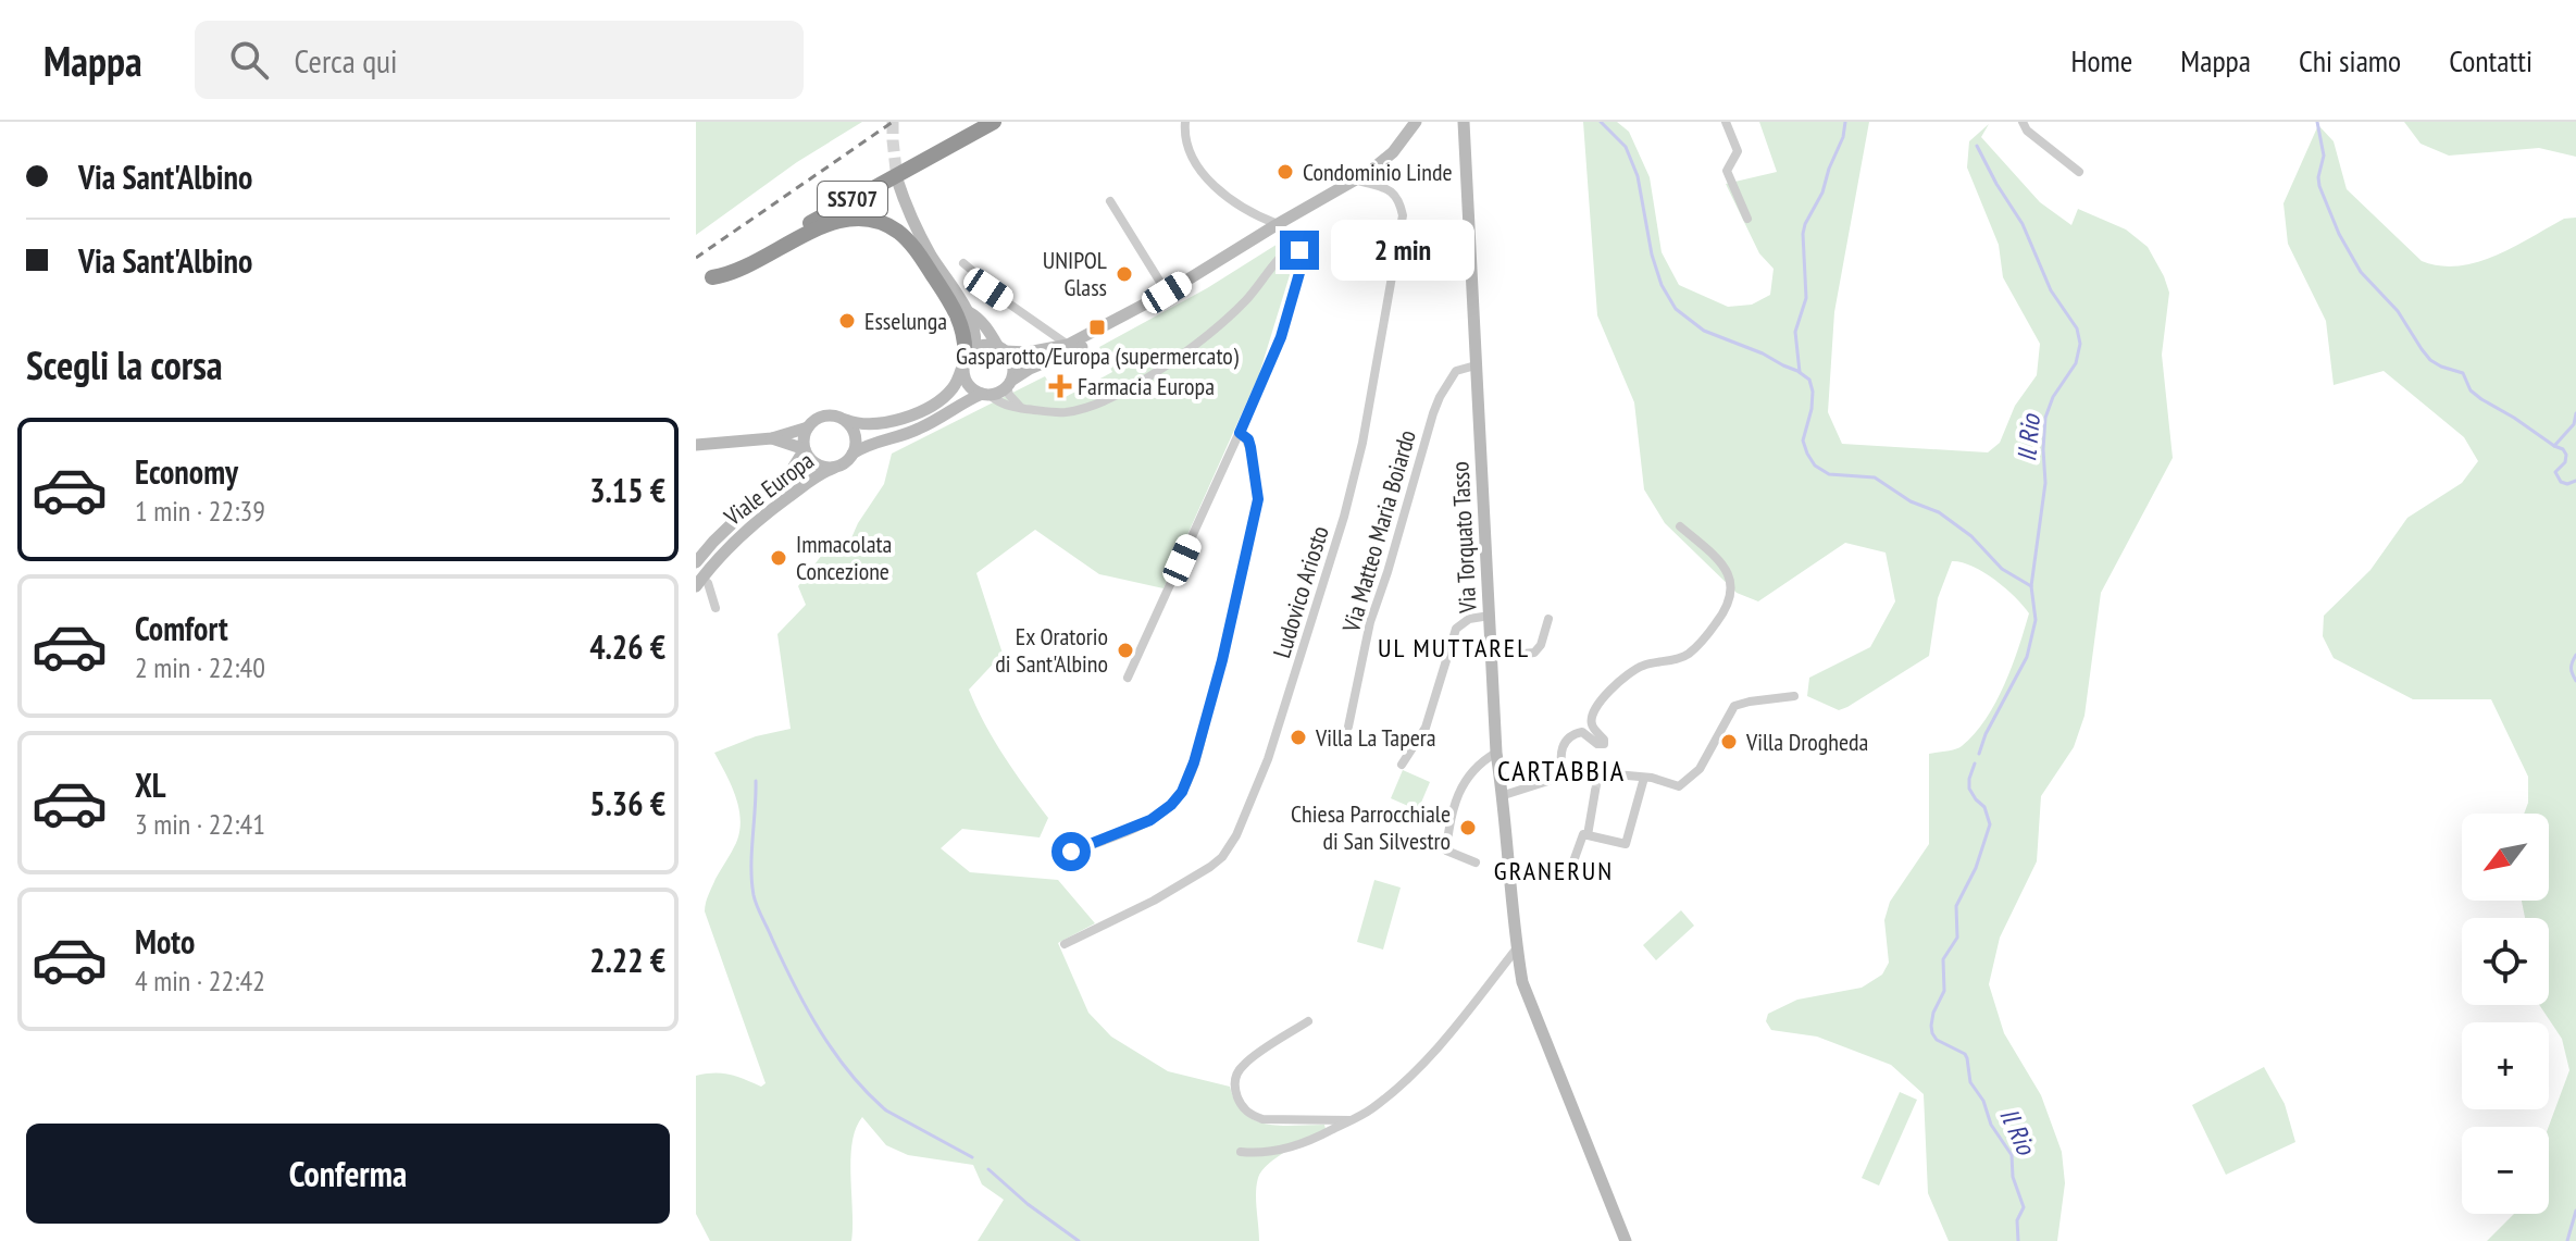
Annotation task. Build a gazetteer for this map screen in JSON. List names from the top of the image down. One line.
{"streets":{"highway":["SS707"],"street":["Viale Europa","Via Matteo Maria Boiardo","Via Torquato Tasso","Ludovico Ariosto"]},"crossings":[["Via Matteo Maria Boiardo","Via Torquato Tasso"]],"districts":["UL MUTTAREL","CARTABBIA","GRANERUN"],"water":["Il Rio"],"places":{"other":["Condominio Linde","UNIPOL Glass","Esselunga","Immacolata Concezione","Ex Oratorio di Sant'Albino","Villa La Tapera","Villa Drogheda","Chiesa Parrocchiale di San Silvestro"],"transit":["Gasparotto/Europa (supermercato)"],"health":["Farmacia Europa"]},"north":"bottom left","page":{"header":"Mappa","search":"Cerca qui","nav":["Home","Mappa","Chi siamo","Contatti"],"banner":["Via Sant'Albino","Via Sant'Albino"],"bubble":"2 min","heading":"Scegli la corsa","list":[{"name":"Economy","note":"1 min · 22:39","value":"3.15 €"},{"name":"Comfort","note":"2 min · 22:40","value":"4.26 €"},{"name":"XL","note":"3 min · 22:41","value":"5.36 €"},{"name":"Moto","note":"4 min · 22:42","value":"2.22 €"}],"map_buttons":["+","−"],"buttons":"Conferma"}}
